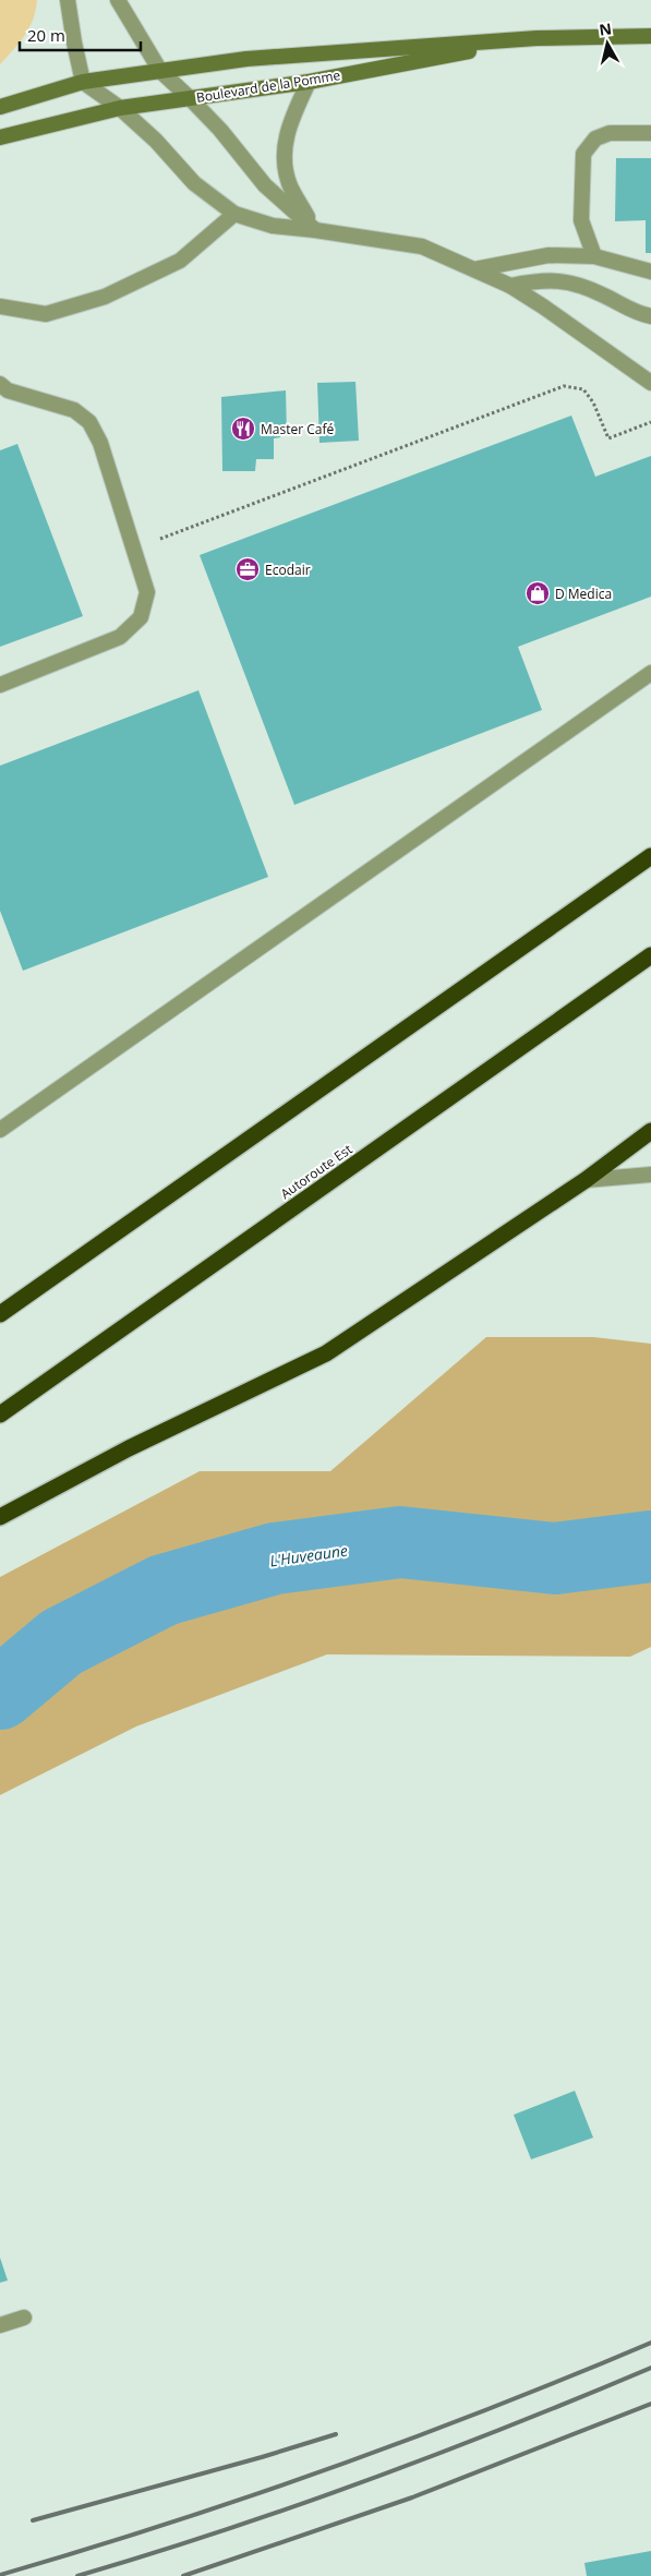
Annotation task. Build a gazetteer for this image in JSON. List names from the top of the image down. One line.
{"streets":{"highway":["Autoroute Est"],"main road":["Boulevard de la Pomme"]},"water":["L'Huveaune"],"places":{"restaurant":["Master Café"],"office":["Ecodair"],"shop":["D Medica"]},"scale_bar":"20 m","north":"top"}
